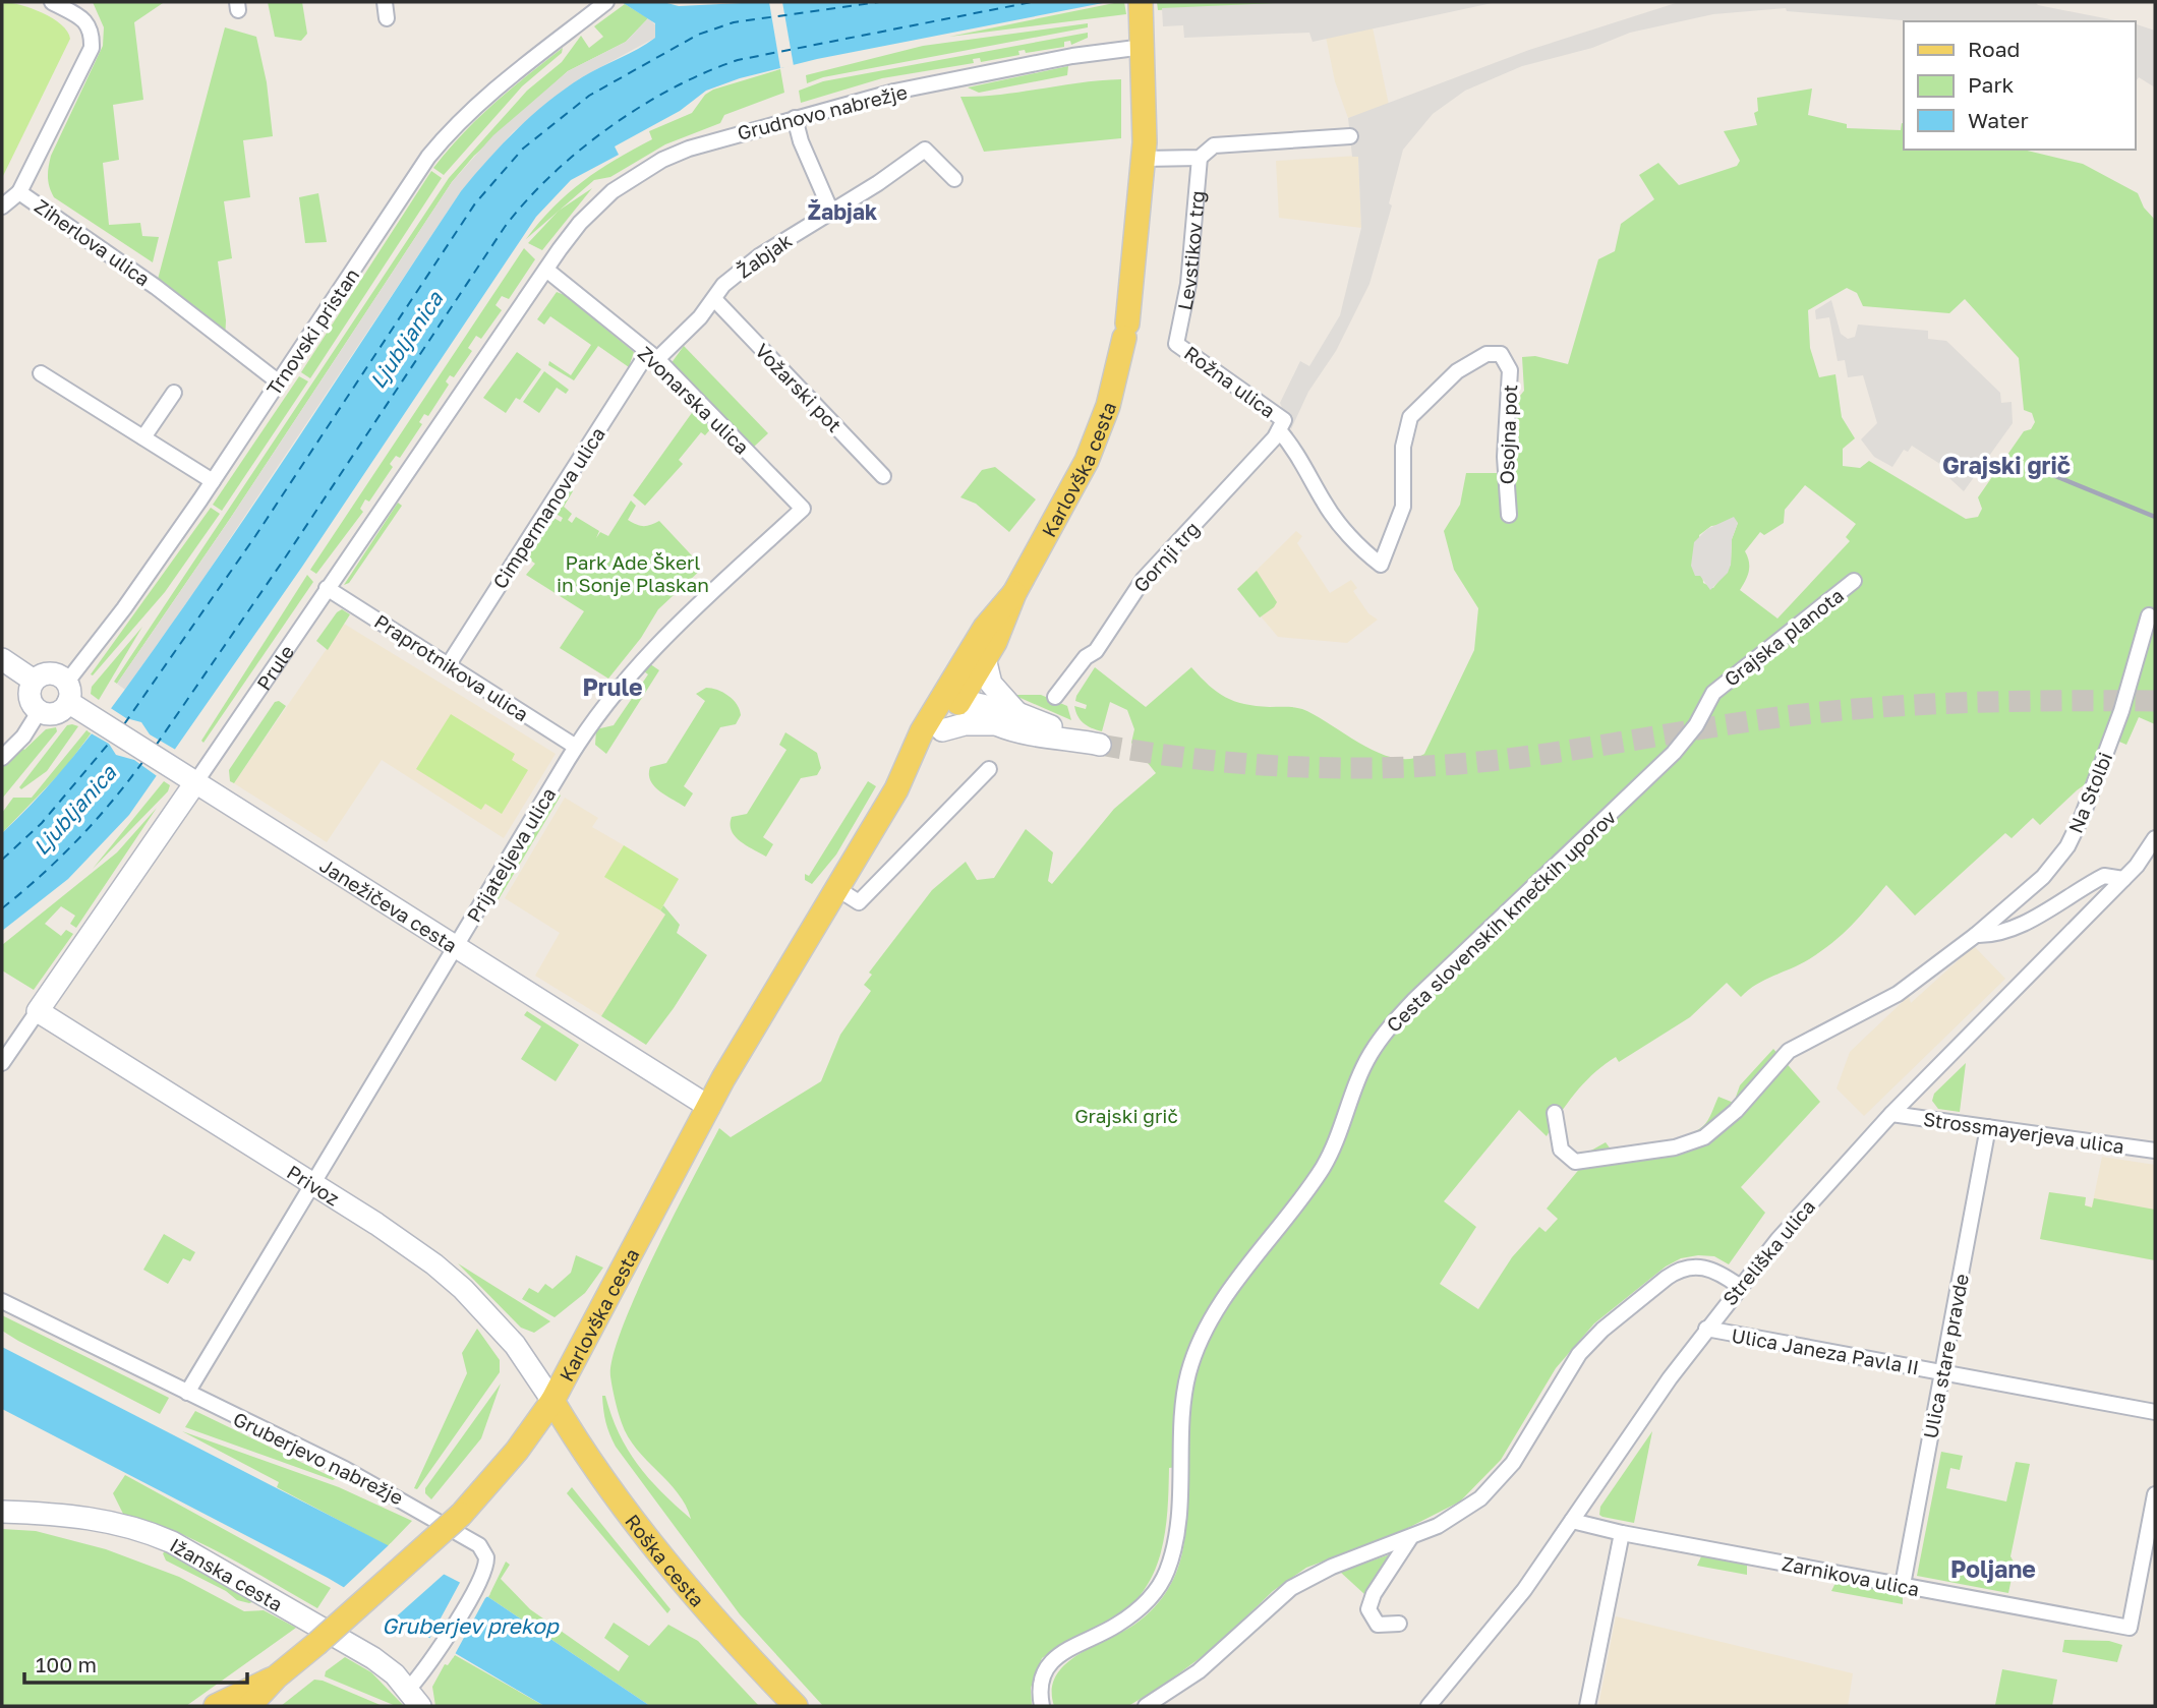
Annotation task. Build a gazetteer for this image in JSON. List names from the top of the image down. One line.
{"streets":{"main road":["Karlovška cesta","Roška cesta"],"street":["Grudnovo nabrežje","Ziherlova ulica","Levstikov trg","Žabjak","Trnovski pristan","Rožna ulica","Vožarski pot","Zvonarska ulica","Osojna pot","Cimpermanova ulica","Gornji trg","Grajska planota","Prule","Praprotnikova ulica","Na Stolbi","Prijateljeva ulica","Janežičeva cesta","Cesta slovenskih kmečkih uporov","Strossmayerjeva ulica","Privoz","Streliška ulica","Ulica Janeza Pavla II","Ulica stare pravde","Gruberjevo nabrežje","Ižanska cesta","Zarnikova ulica"]},"crossings":[["Grudnovo nabrežje","Zvonarska ulica"],["Grudnovo nabrežje","Prule"],["Ziherlova ulica","Trnovski pristan"],["Levstikov trg","Rožna ulica"],["Žabjak","Vožarski pot"],["Žabjak","Zvonarska ulica"],["Žabjak","Cimpermanova ulica"],["Trnovski pristan","Janežičeva cesta"],["Rožna ulica","Osojna pot"],["Rožna ulica","Gornji trg"],["Zvonarska ulica","Cimpermanova ulica"],["Zvonarska ulica","Prule"],["Zvonarska ulica","Prijateljeva ulica"],["Karlovška cesta","Janežičeva cesta"],["Karlovška cesta","Privoz"],["Karlovška cesta","Roška cesta"],["Cimpermanova ulica","Praprotnikova ulica"],["Grajska planota","Cesta slovenskih kmečkih uporov"],["Prule","Praprotnikova ulica"],["Prule","Janežičeva cesta"],["Prule","Privoz"],["Praprotnikova ulica","Prijateljeva ulica"],["Prijateljeva ulica","Janežičeva cesta"],["Prijateljeva ulica","Privoz"],["Prijateljeva ulica","Gruberjevo nabrežje"],["Strossmayerjeva ulica","Streliška ulica"],["Strossmayerjeva ulica","Ulica stare pravde"],["Privoz","Roška cesta"],["Streliška ulica","Ulica Janeza Pavla II"],["Streliška ulica","Zarnikova ulica"],["Ulica Janeza Pavla II","Ulica stare pravde"],["Ulica stare pravde","Zarnikova ulica"],["Gruberjevo nabrežje","Ižanska cesta"]],"districts":["Žabjak","Grajski grič","Prule","Poljane"],"water":["Ljubljanica","Gruberjev prekop"],"parks":["Park Ade Škerl in Sonje Plaskan","Grajski grič"],"legend":["Road","Park","Water"],"scale_bar":"100 m"}
